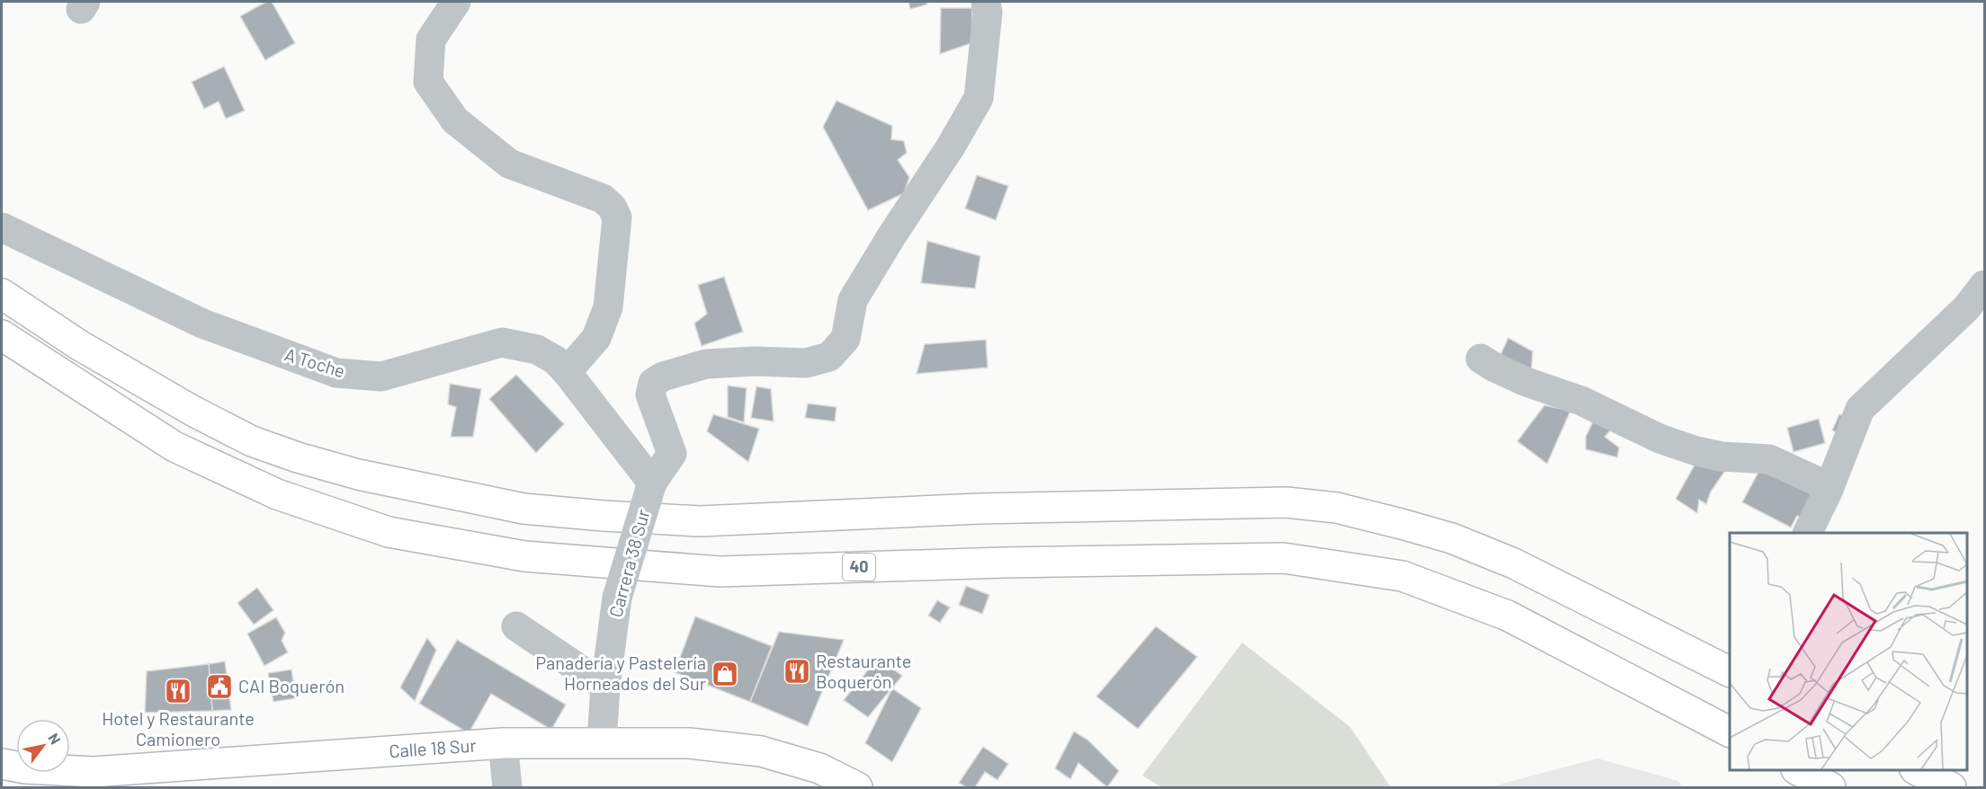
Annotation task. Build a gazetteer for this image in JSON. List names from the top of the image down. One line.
{"streets":{"main road":["40","Calle 18 Sur"],"street":["A Toche","Carrera 38 Sur"]},"crossings":[["A Toche","Carrera 38 Sur"],["Carrera 38 Sur","Calle 18 Sur"]],"places":{"restaurant":["Restaurante Boquerón","Hotel y Restaurante Camionero"],"shop":["Panadería y Pastelería Horneados del Sur"],"public building":["CAI Boquerón"]},"north":"top right"}
